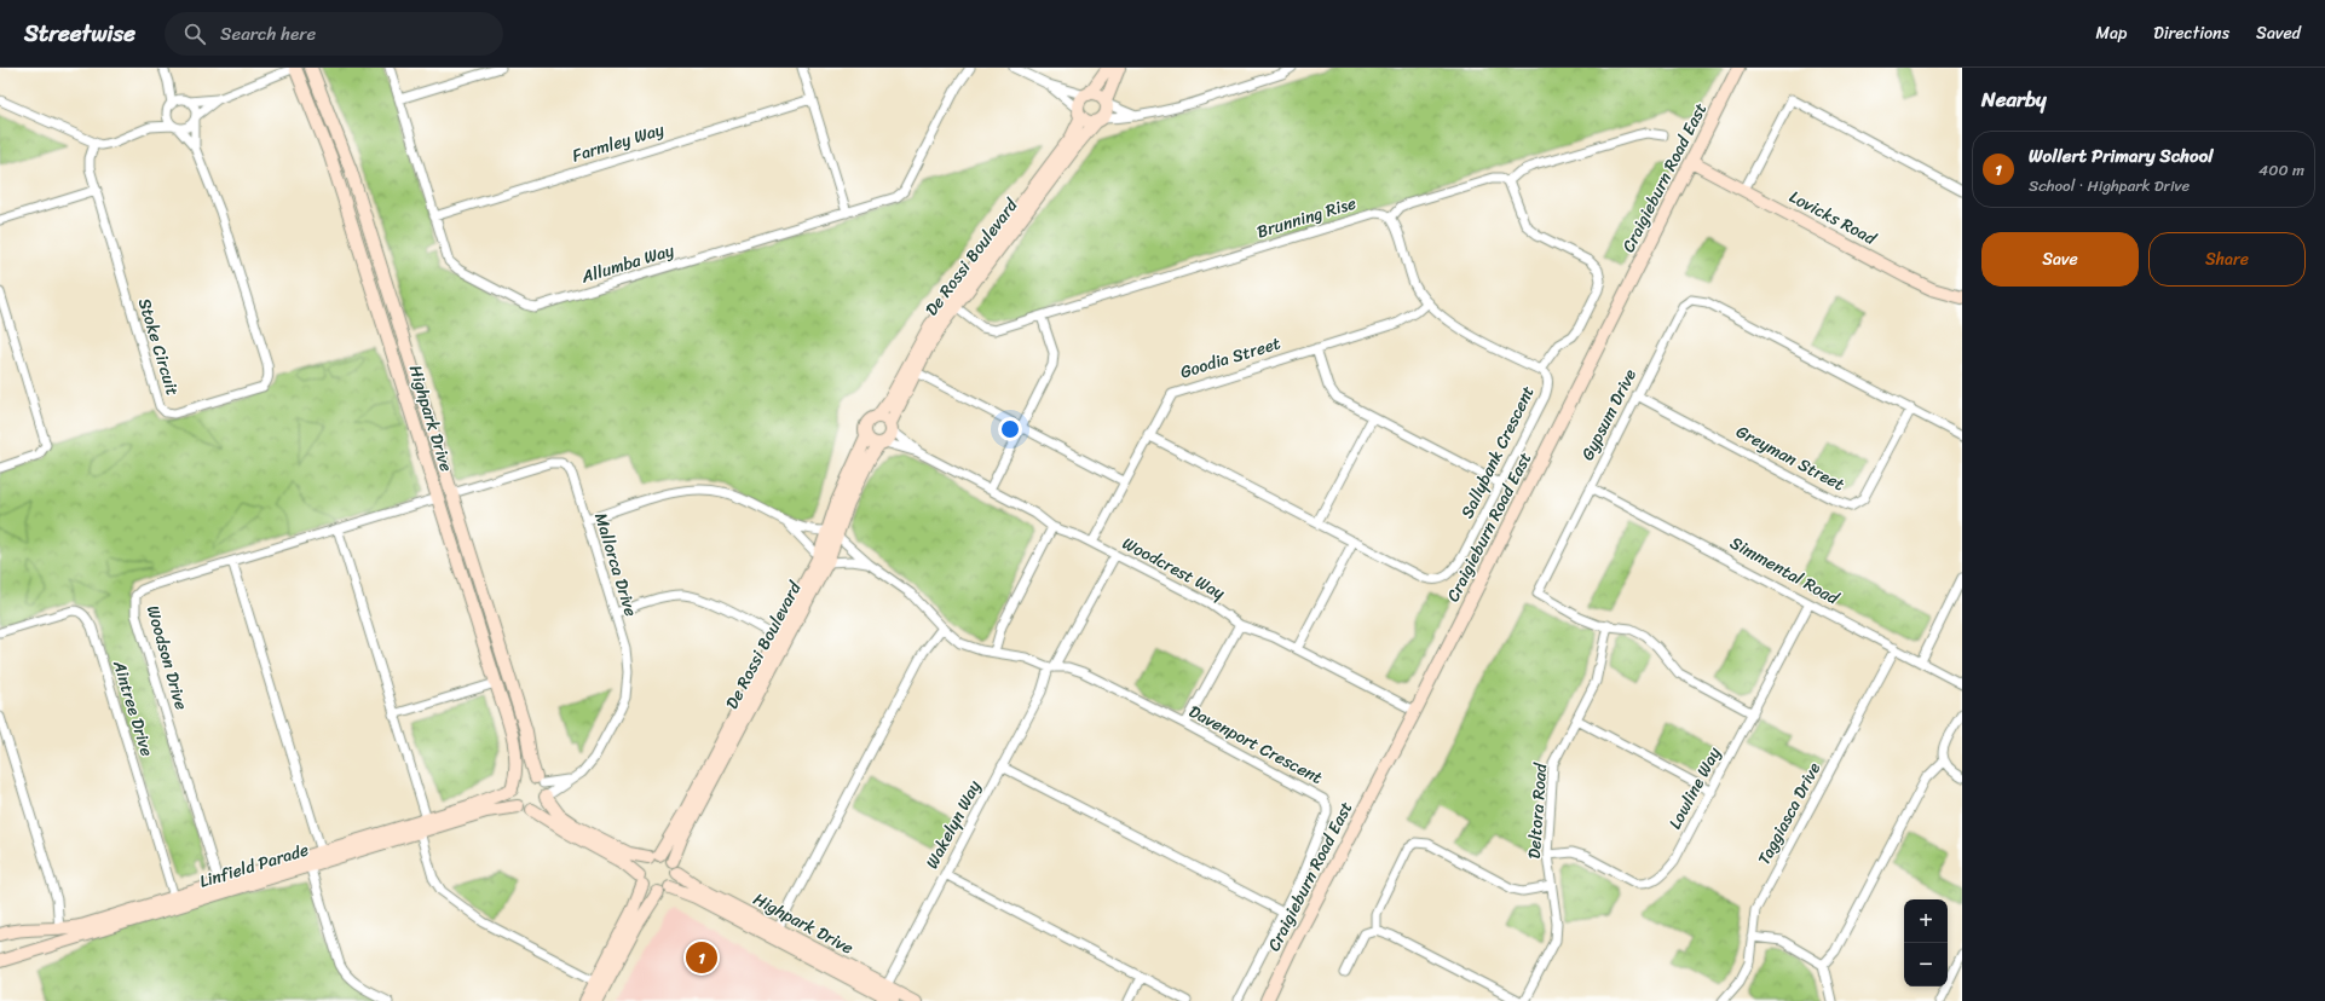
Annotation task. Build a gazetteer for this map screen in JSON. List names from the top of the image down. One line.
{"streets":{"street":["Farmley Way","Craigieburn Road East","Brunning Rise","Lovicks Road","De Rossi Boulevard","Allumba Way","Stoke Circuit","Goodia Street","Gypsum Drive","Highpark Drive","Sallybank Crescent","Greyman Street","Mallorca Drive","Woodcrest Way","Simmental Road","Woodson Drive","Aintree Drive","Davenport Crescent","Lowline Way","Deltora Road","Taggiasca Drive","Wakelyn Way","Linfield Parade"]},"crossings":[["Farmley Way","Allumba Way"],["Craigieburn Road East","Lovicks Road"],["Craigieburn Road East","Woodcrest Way"],["Brunning Rise","De Rossi Boulevard"],["De Rossi Boulevard","Highpark Drive"],["De Rossi Boulevard","Woodcrest Way"],["De Rossi Boulevard","Davenport Crescent"],["Goodia Street","Woodcrest Way"],["Gypsum Drive","Greyman Street"],["Gypsum Drive","Simmental Road"],["Gypsum Drive","Lowline Way"],["Gypsum Drive","Deltora Road"],["Highpark Drive","Mallorca Drive"],["Highpark Drive","Woodson Drive"],["Highpark Drive","Wakelyn Way"],["Highpark Drive","Linfield Parade"],["Mallorca Drive","Linfield Parade"],["Woodcrest Way","Wakelyn Way"],["Simmental Road","Lowline Way"],["Simmental Road","Taggiasca Drive"],["Woodson Drive","Linfield Parade"],["Aintree Drive","Linfield Parade"],["Davenport Crescent","Wakelyn Way"],["Lowline Way","Deltora Road"]],"page":{"header":"Streetwise","search":"Search here","nav":["Map","Directions","Saved"],"heading":"Nearby","list":[{"mark":"1","name":"Wollert Primary School","note":"School · Highpark Drive","value":"400 m"}],"buttons":["Save","Share"],"map_buttons":["+","−"],"pins":"1"}}
